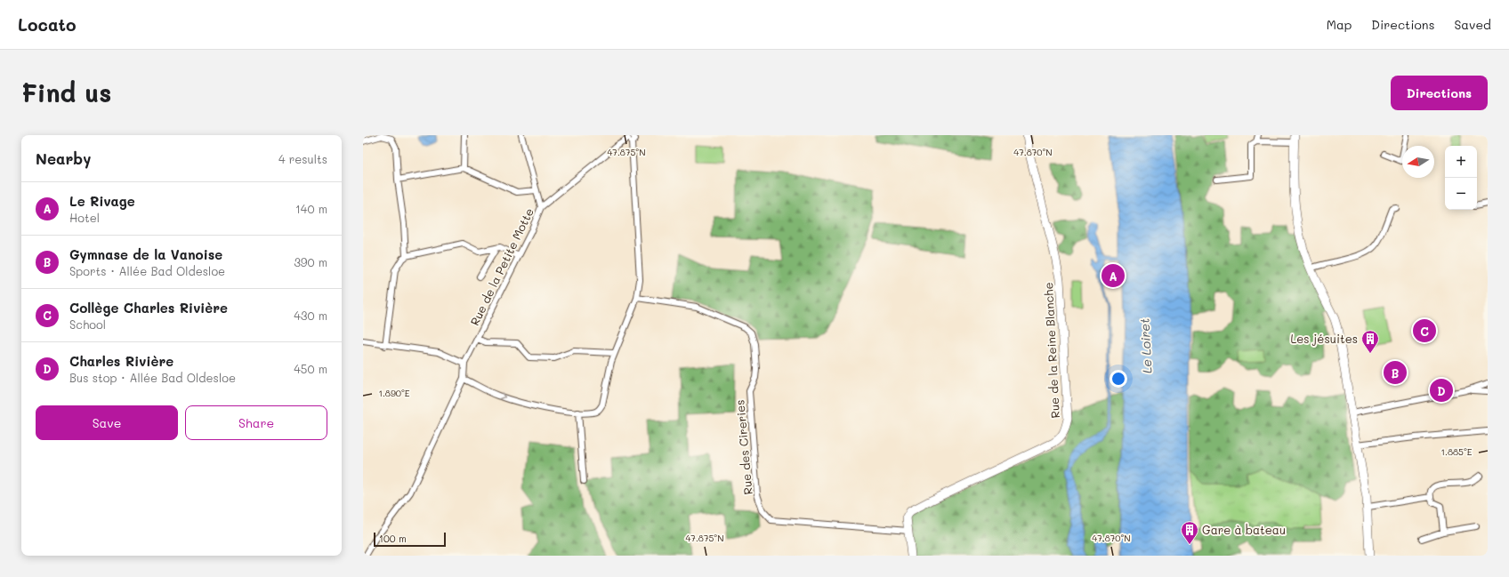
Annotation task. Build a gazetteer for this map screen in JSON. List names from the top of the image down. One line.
{"streets":{"street":["Rue de la Petite Motte","Rue de la Reine Blanche","Rue des Cireries"]},"crossings":[["Rue de la Reine Blanche","Rue des Cireries"]],"water":["Le Loiret"],"places":{"building":["Les jésuites","Gare à bateau"]},"scale_bar":"100 m","north":"left","page":{"header":"Locato","nav":["Map","Directions","Saved"],"buttons":["Directions",["Save","Share"]],"title":"Find us","heading":["Nearby","4 results"],"map_buttons":["+","−"],"list":[{"mark":"A","name":"Le Rivage","note":"Hotel","value":"140 m"},{"mark":"B","name":"Gymnase de la Vanoise","note":"Sports · Allée Bad Oldesloe","value":"390 m"},{"mark":"C","name":"Collège Charles Rivière","note":"School","value":"430 m"},{"mark":"D","name":"Charles Rivière","note":"Bus stop · Allée Bad Oldesloe","value":"450 m"}],"pins":["A","C","B","D"],"scale":"100 m"},"coordinates":["47.875°N","47.870°N","1.890°E","1.885°E"]}
